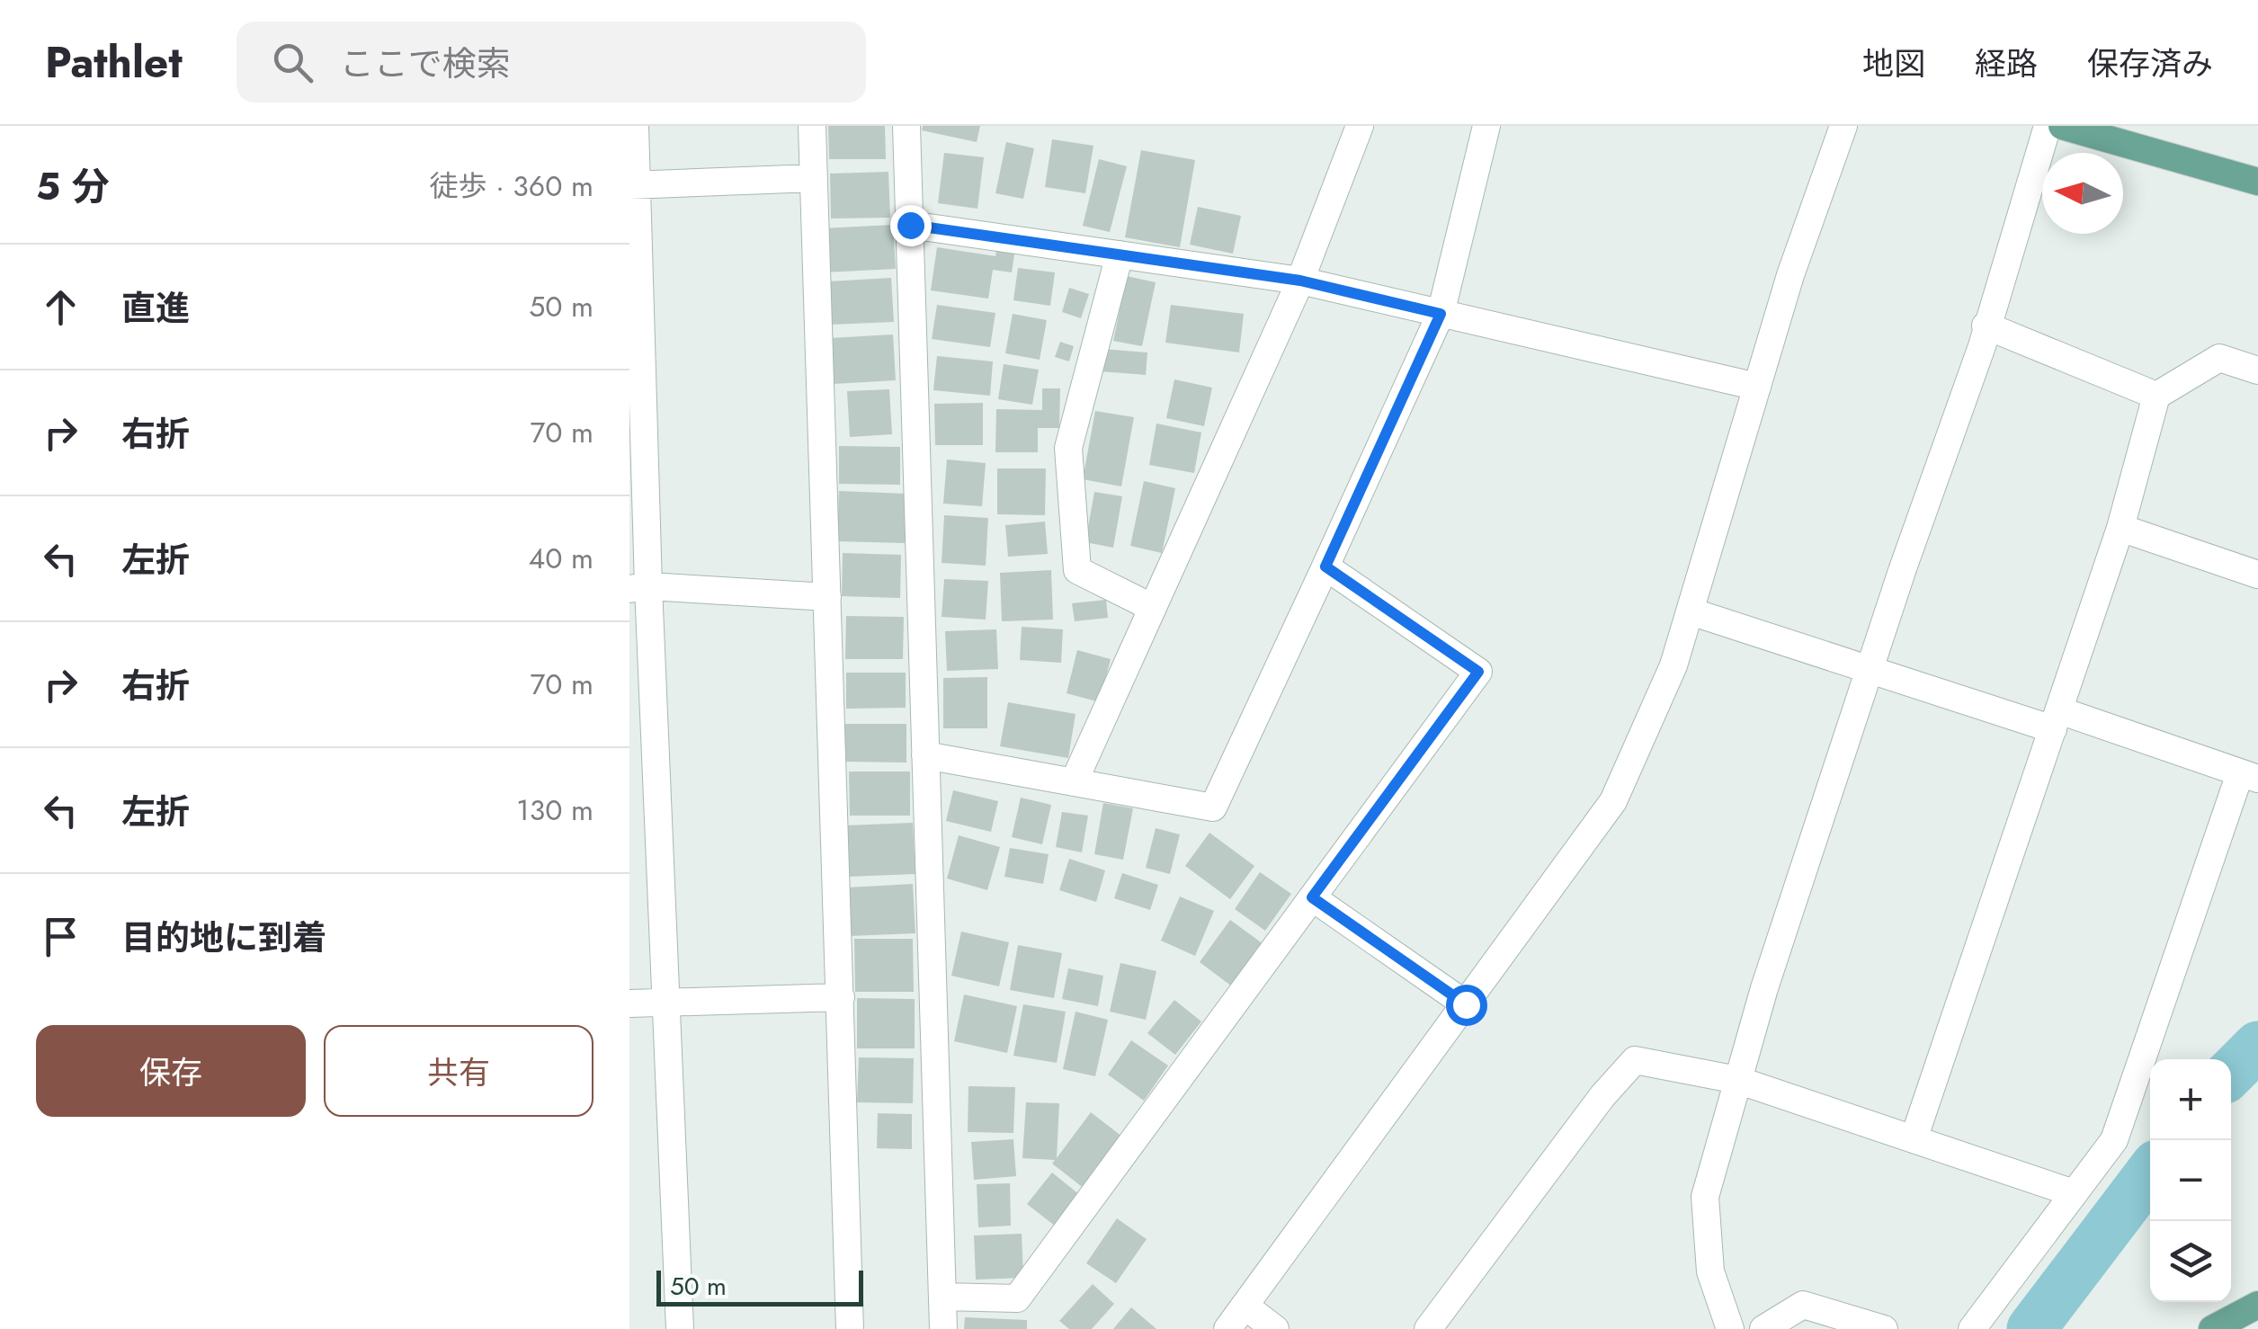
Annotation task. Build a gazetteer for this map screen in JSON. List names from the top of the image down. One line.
{"scale_bar":"50 m","north":"left","page":{"header":"Pathlet","search":"ここで検索","nav":["地図","経路","保存済み"],"heading":["5 分","徒歩 · 360 m"],"list":[["直進","50 m"],["右折","70 m"],["左折","40 m"],["右折","70 m"],["左折","130 m"],"目的地に到着"],"buttons":["保存","共有"],"map_buttons":["+","−"],"scale":"50 m"}}
